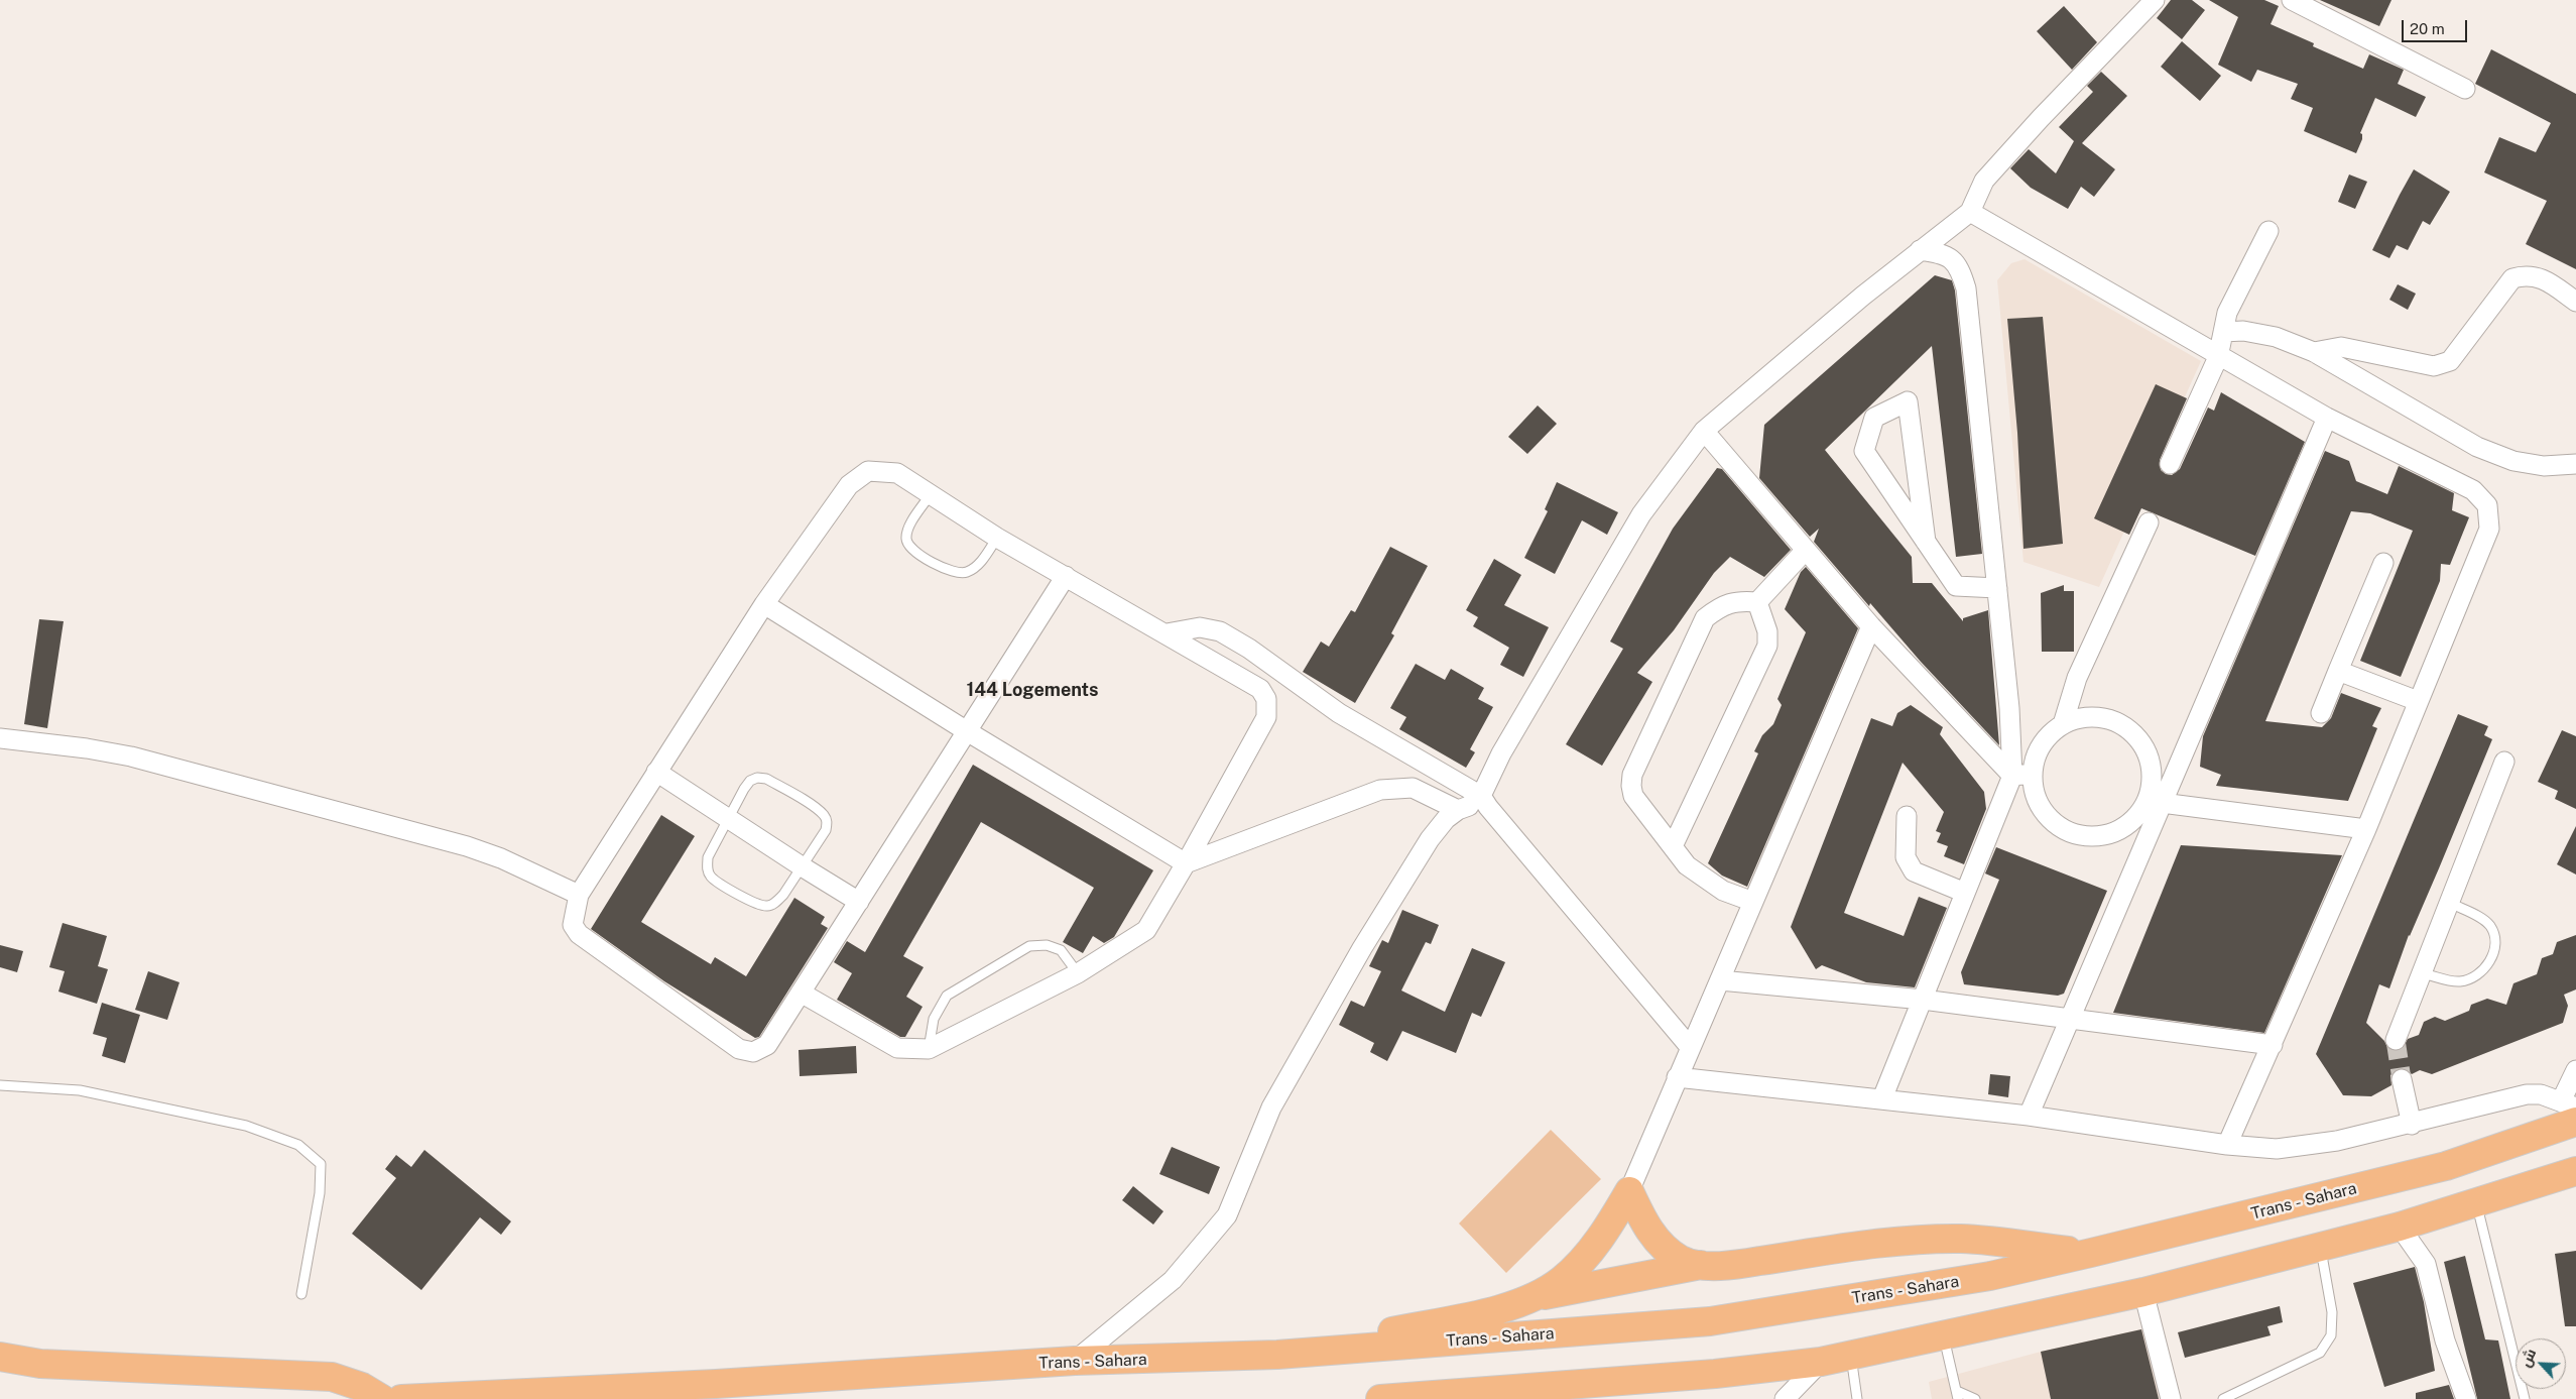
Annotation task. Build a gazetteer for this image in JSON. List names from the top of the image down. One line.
{"streets":{"highway":["Trans - Sahara"]},"districts":["144 Logements"],"scale_bar":"20 m","north":"top left"}
